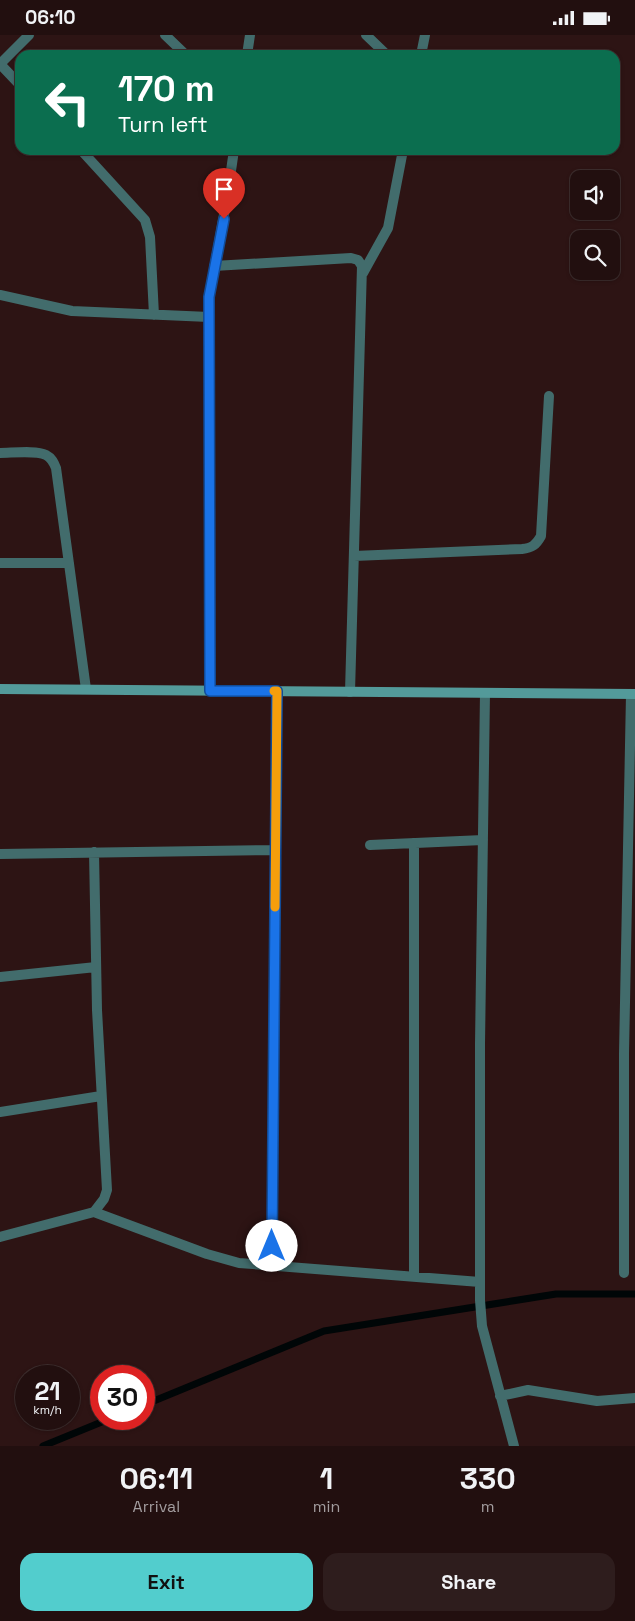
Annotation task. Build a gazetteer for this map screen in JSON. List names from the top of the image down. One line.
{"page":{"status":"06:10","turn":["170 m","Turn left"],"speed":"21 km/h","limit":"30","eta":["06:11","Arrival","1","min","330","m"],"buttons":["Exit","Share"]}}
